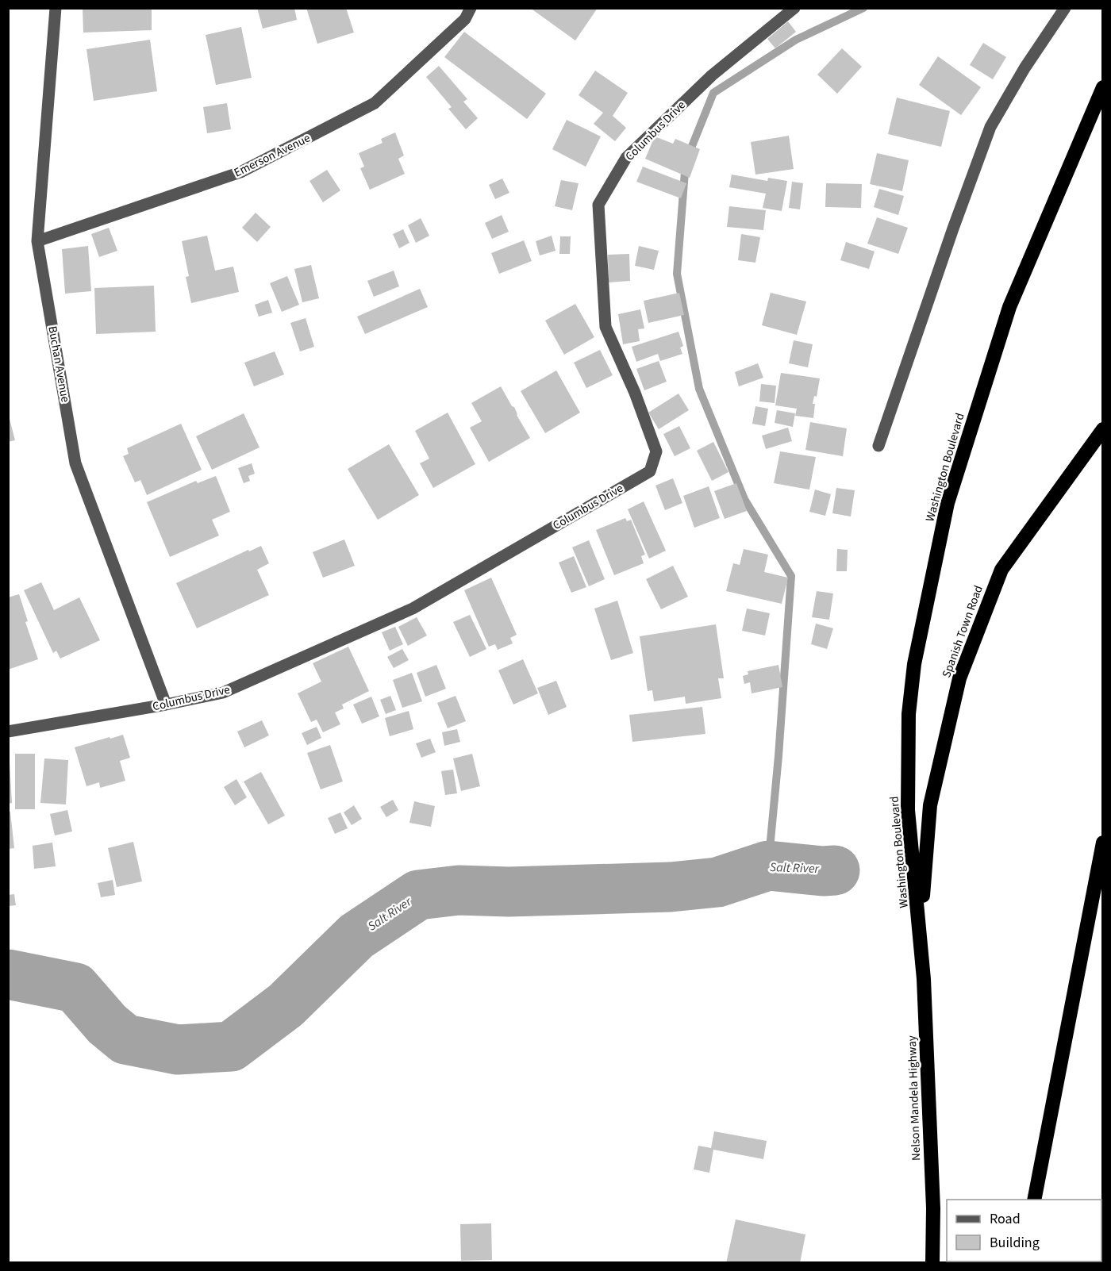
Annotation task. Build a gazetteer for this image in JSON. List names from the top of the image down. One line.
{"streets":{"highway":["Washington Boulevard","Spanish Town Road","Nelson Mandela Highway"],"street":["Columbus Drive","Emerson Avenue","Buchan Avenue"]},"crossings":[["Columbus Drive","Buchan Avenue"],["Emerson Avenue","Buchan Avenue"],["Washington Boulevard","Spanish Town Road"],["Washington Boulevard","Nelson Mandela Highway"],["Spanish Town Road","Nelson Mandela Highway"]],"water":["Salt River"],"legend":["Road","Building"]}
